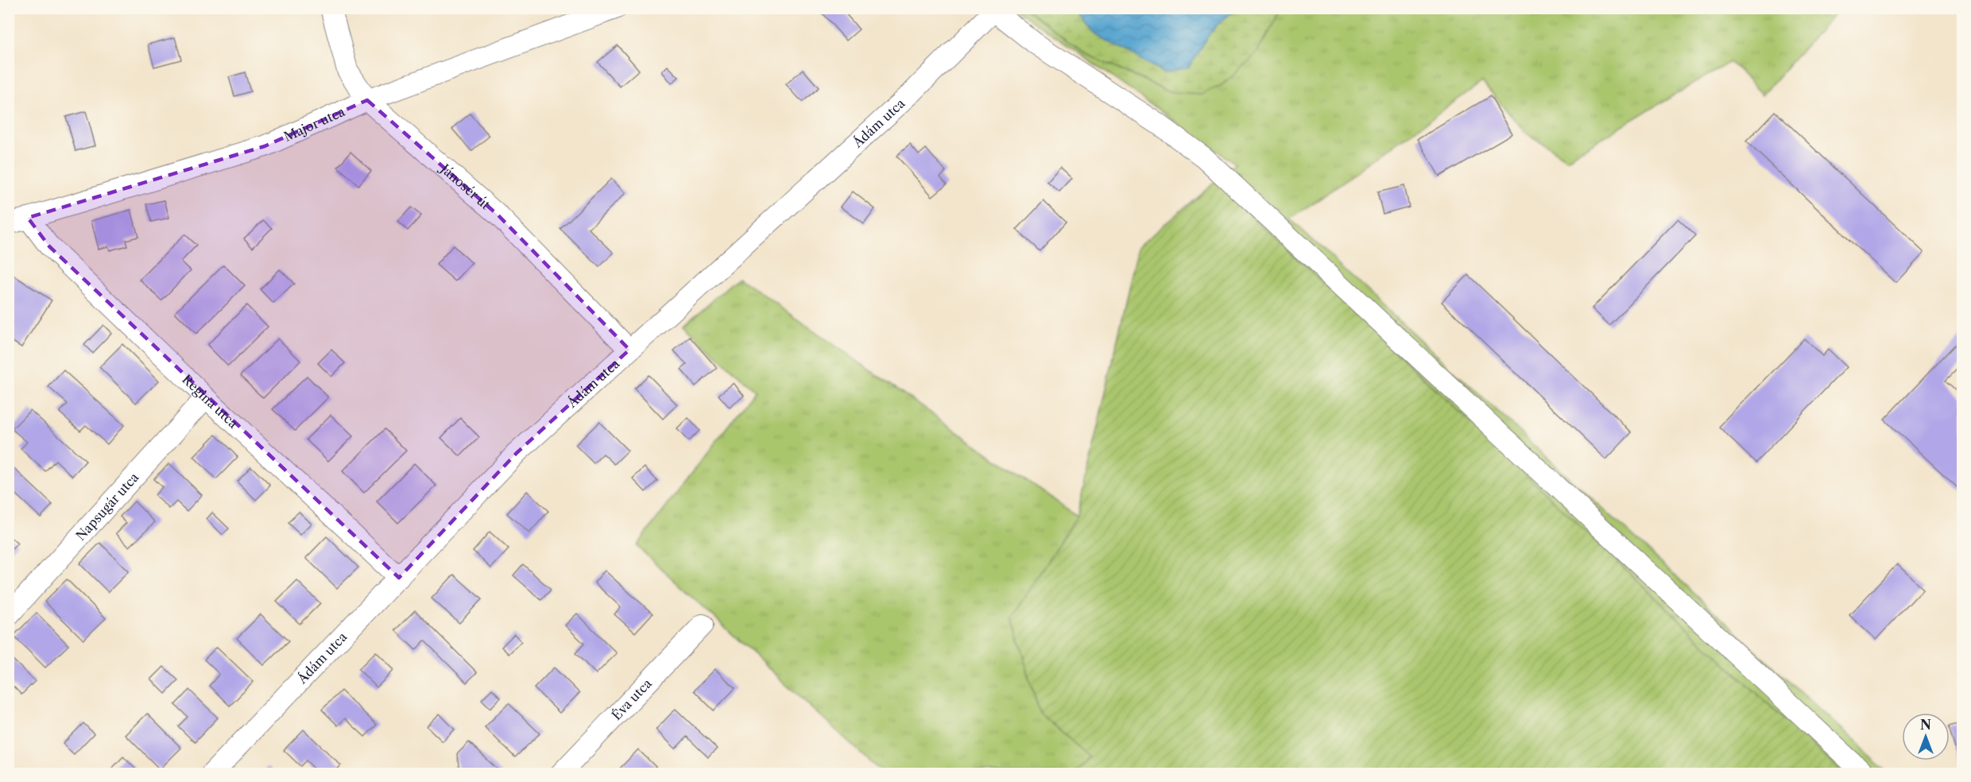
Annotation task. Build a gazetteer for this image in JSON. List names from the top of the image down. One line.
{"streets":{"street":["Ádám utca","Major utca","Jánosér út","Regina utca","Napsugár utca","Éva utca"]},"crossings":[["Ádám utca","Jánosér út"],["Ádám utca","Regina utca"],["Major utca","Jánosér út"],["Major utca","Regina utca"],["Regina utca","Napsugár utca"]],"north":"top"}
